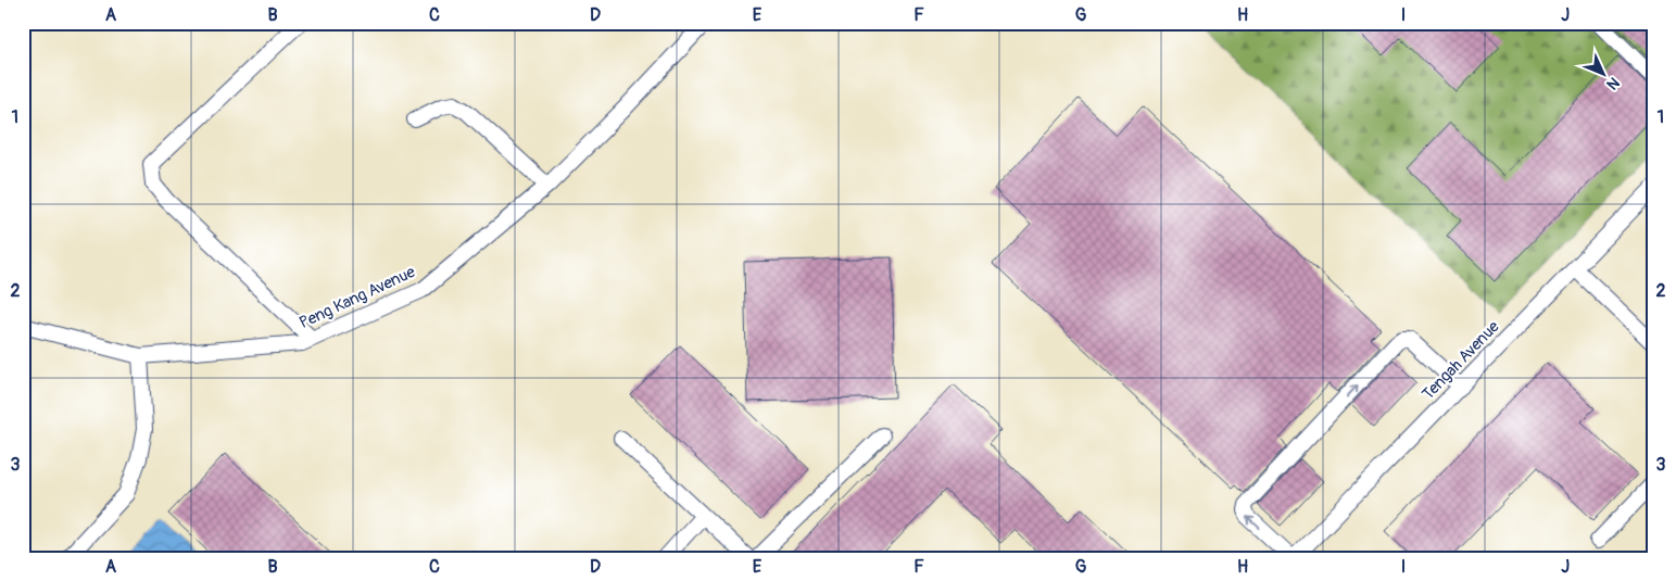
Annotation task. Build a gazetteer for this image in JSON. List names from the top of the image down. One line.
{"streets":{"lane":["Peng Kang Avenue","Tengah Avenue"]},"north":"bottom right","grid":{"columns":["A","B","C","D","E","F","G","H","I","J"],"rows":["1","2","3"]}}
